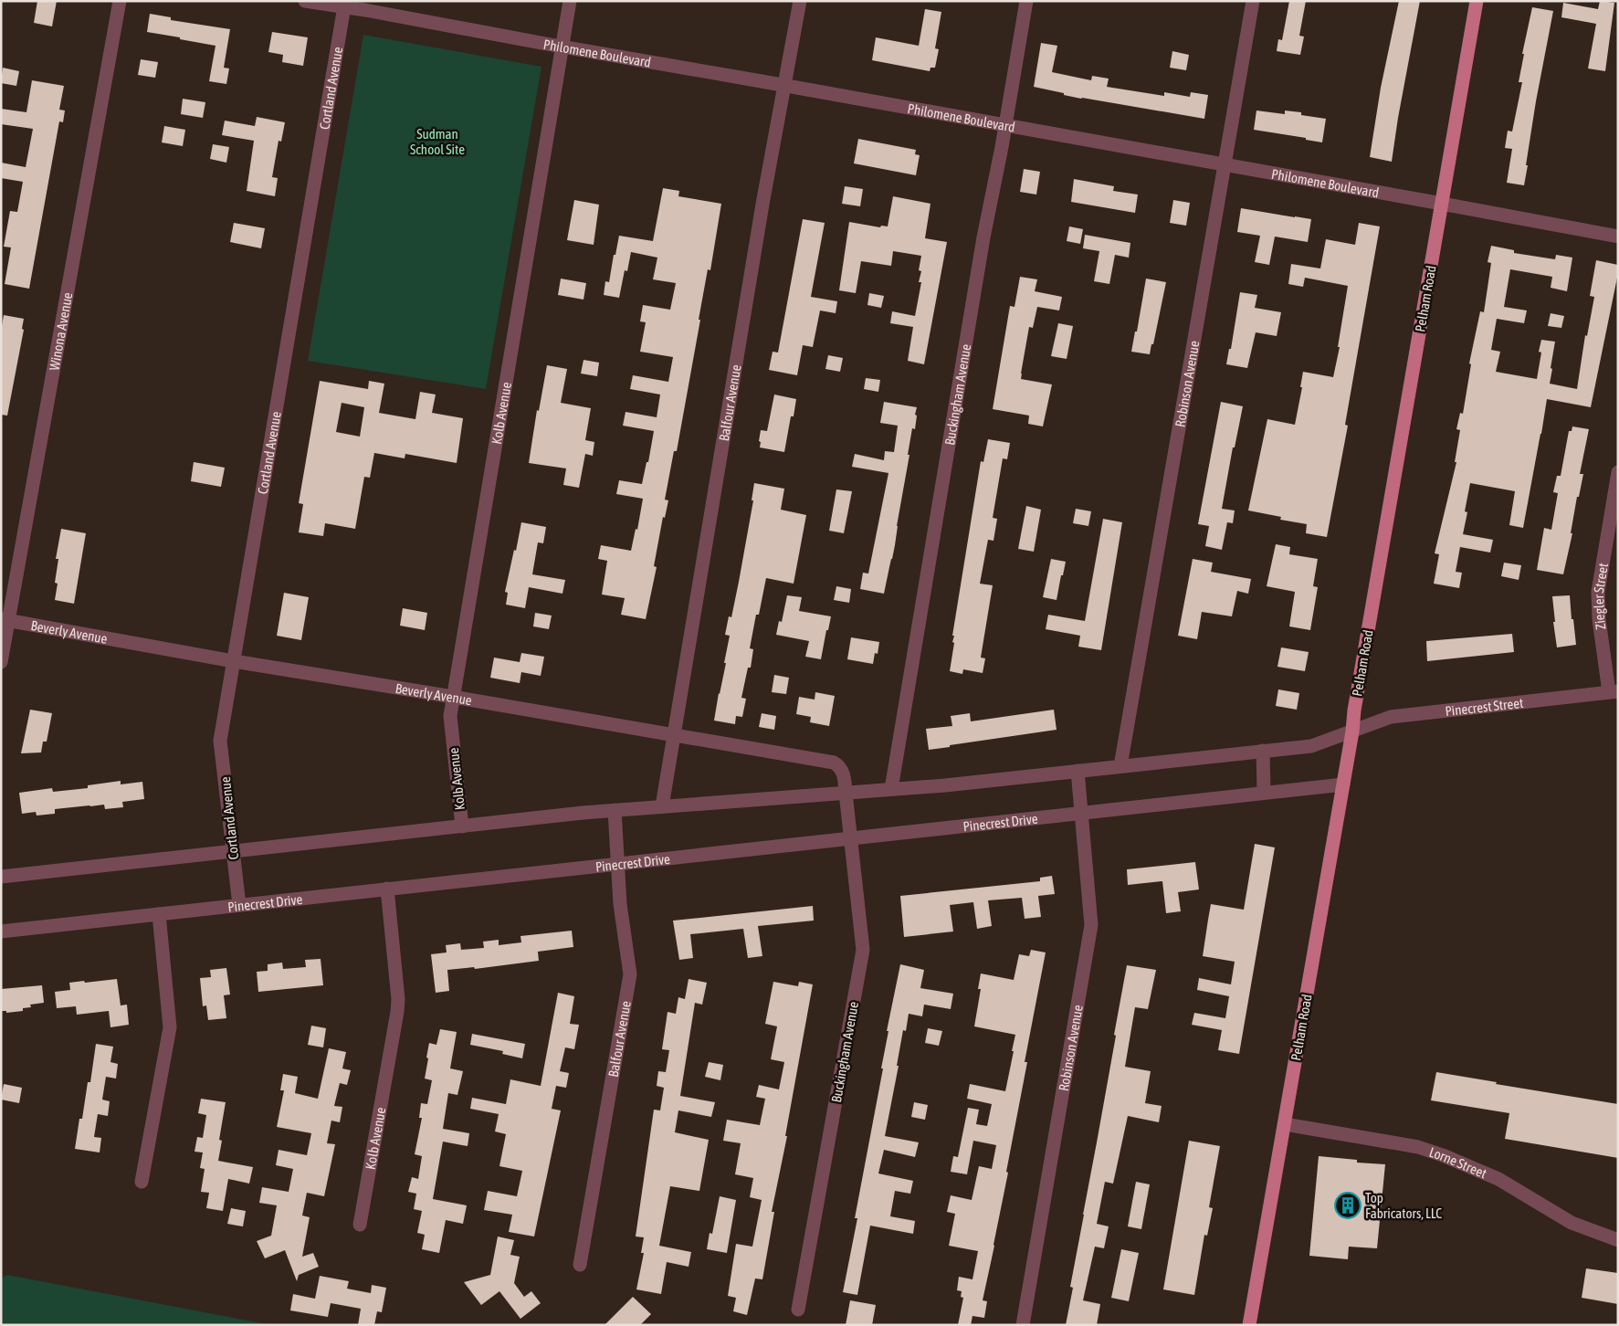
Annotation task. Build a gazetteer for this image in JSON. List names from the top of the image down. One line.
{"streets":{"main road":["Pelham Road"],"street":["Philomene Boulevard","Cortland Avenue","Winona Avenue","Robinson Avenue","Buckingham Avenue","Balfour Avenue","Kolb Avenue","Ziegler Street","Beverly Avenue","Pinecrest Street","Pinecrest Drive","Lorne Street"]},"crossings":[["Philomene Boulevard","Cortland Avenue"],["Philomene Boulevard","Pelham Road"],["Philomene Boulevard","Robinson Avenue"],["Philomene Boulevard","Buckingham Avenue"],["Philomene Boulevard","Balfour Avenue"],["Philomene Boulevard","Kolb Avenue"],["Cortland Avenue","Beverly Avenue"],["Cortland Avenue","Pinecrest Drive"],["Pelham Road","Pinecrest Street"],["Pelham Road","Pinecrest Drive"],["Pelham Road","Lorne Street"],["Winona Avenue","Beverly Avenue"],["Robinson Avenue","Pinecrest Drive"],["Buckingham Avenue","Beverly Avenue"],["Buckingham Avenue","Pinecrest Drive"],["Balfour Avenue","Beverly Avenue"],["Balfour Avenue","Pinecrest Drive"],["Kolb Avenue","Beverly Avenue"],["Kolb Avenue","Pinecrest Drive"],["Ziegler Street","Pinecrest Street"]],"parks":["Sudman School Site"],"places":{"building":["Top Fabricators, LLC"]}}
